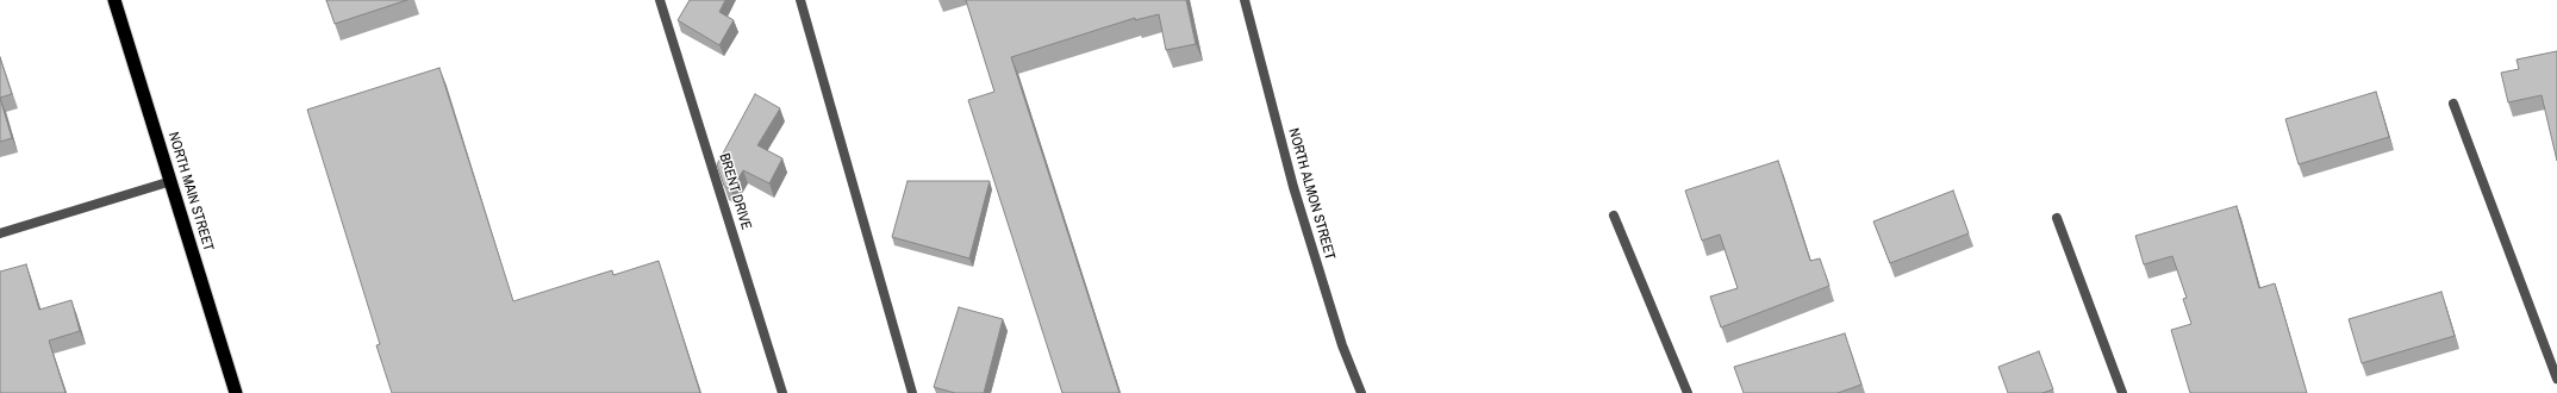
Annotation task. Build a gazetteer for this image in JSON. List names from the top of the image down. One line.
{"streets":{"highway":["NORTH MAIN STREET"],"street":["BRENT DRIVE","NORTH ALMON STREET"]}}
